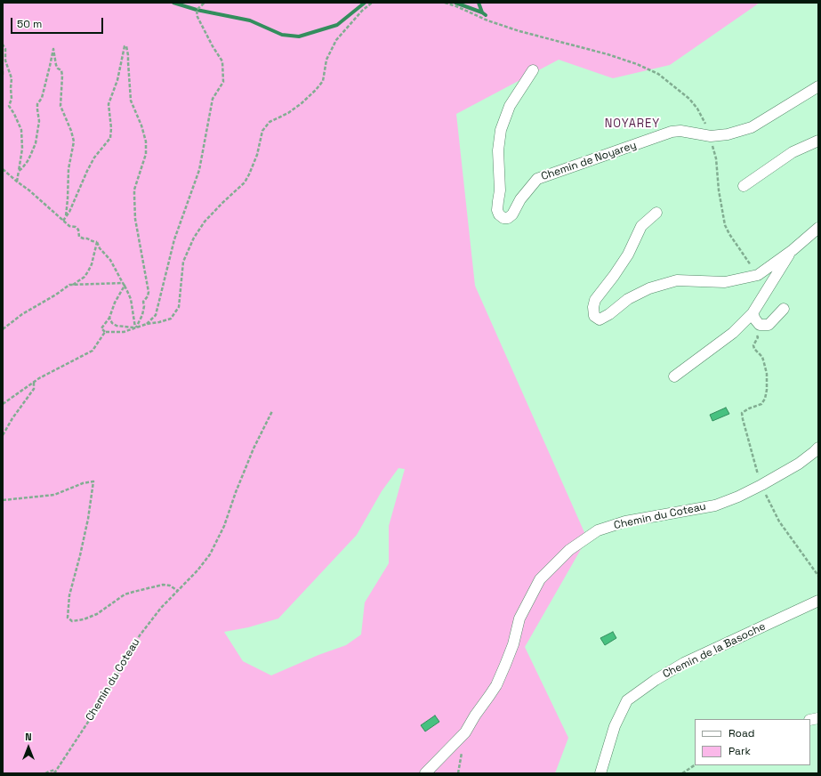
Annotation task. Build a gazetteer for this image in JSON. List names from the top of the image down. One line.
{"streets":{"street":["Chemin de Noyarey","Chemin du Coteau","Chemin de la Basoche"]},"districts":["NOYAREY"],"legend":["Road","Park"],"scale_bar":"50 m","north":"top"}
